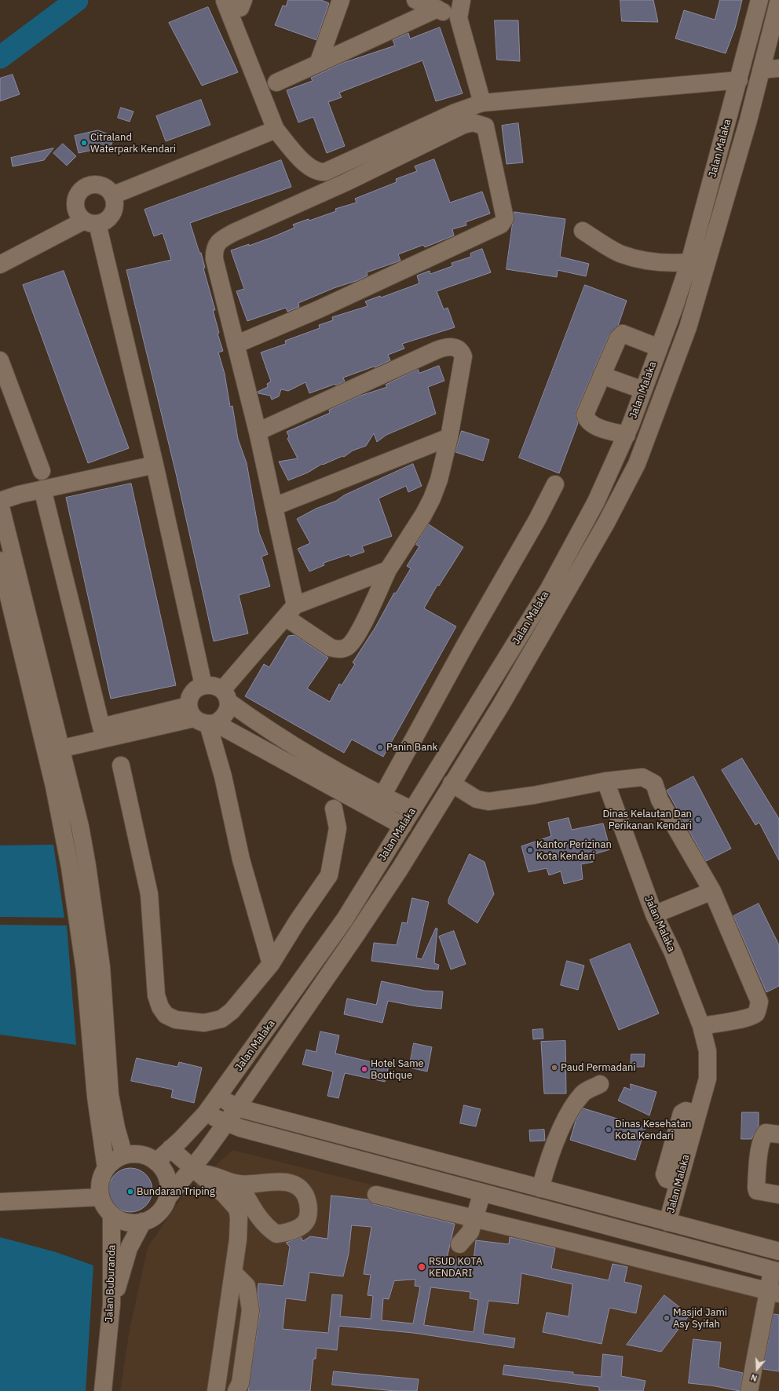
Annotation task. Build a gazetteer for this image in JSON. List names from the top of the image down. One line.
{"streets":{"street":["Jalan Malaka","Jalan Buburanda"]},"crossings":[["Jalan Malaka","Jalan Buburanda"]],"places":["Citraland Waterpark Kendari","Panin Bank","Dinas Kelautan Dan Perikanan Kendari","Kantor Perizinan Kota Kendari","Paud Permadani","Hotel Same Boutique","Dinas Kesehatan Kota Kendari","Bundaran Triping","RSUD KOTA KENDARI","Masjid Jami Asy Syifah"],"north":"bottom"}
